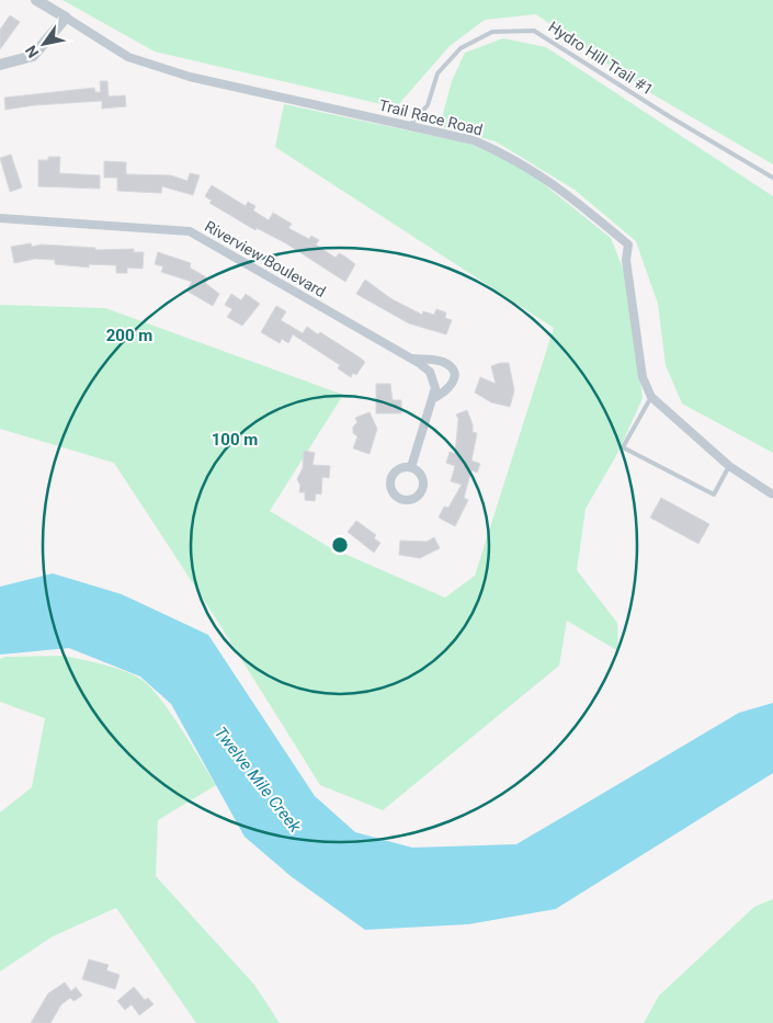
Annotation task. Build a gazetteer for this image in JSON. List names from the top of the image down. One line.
{"streets":{"street":["Trail Race Road","Riverview Boulevard"],"lane":["Hydro Hill Trail #1"]},"crossings":[["Hydro Hill Trail #1","Trail Race Road"]],"water":["Twelve Mile Creek"],"north":"bottom left","rings":["200 m","100 m"]}
